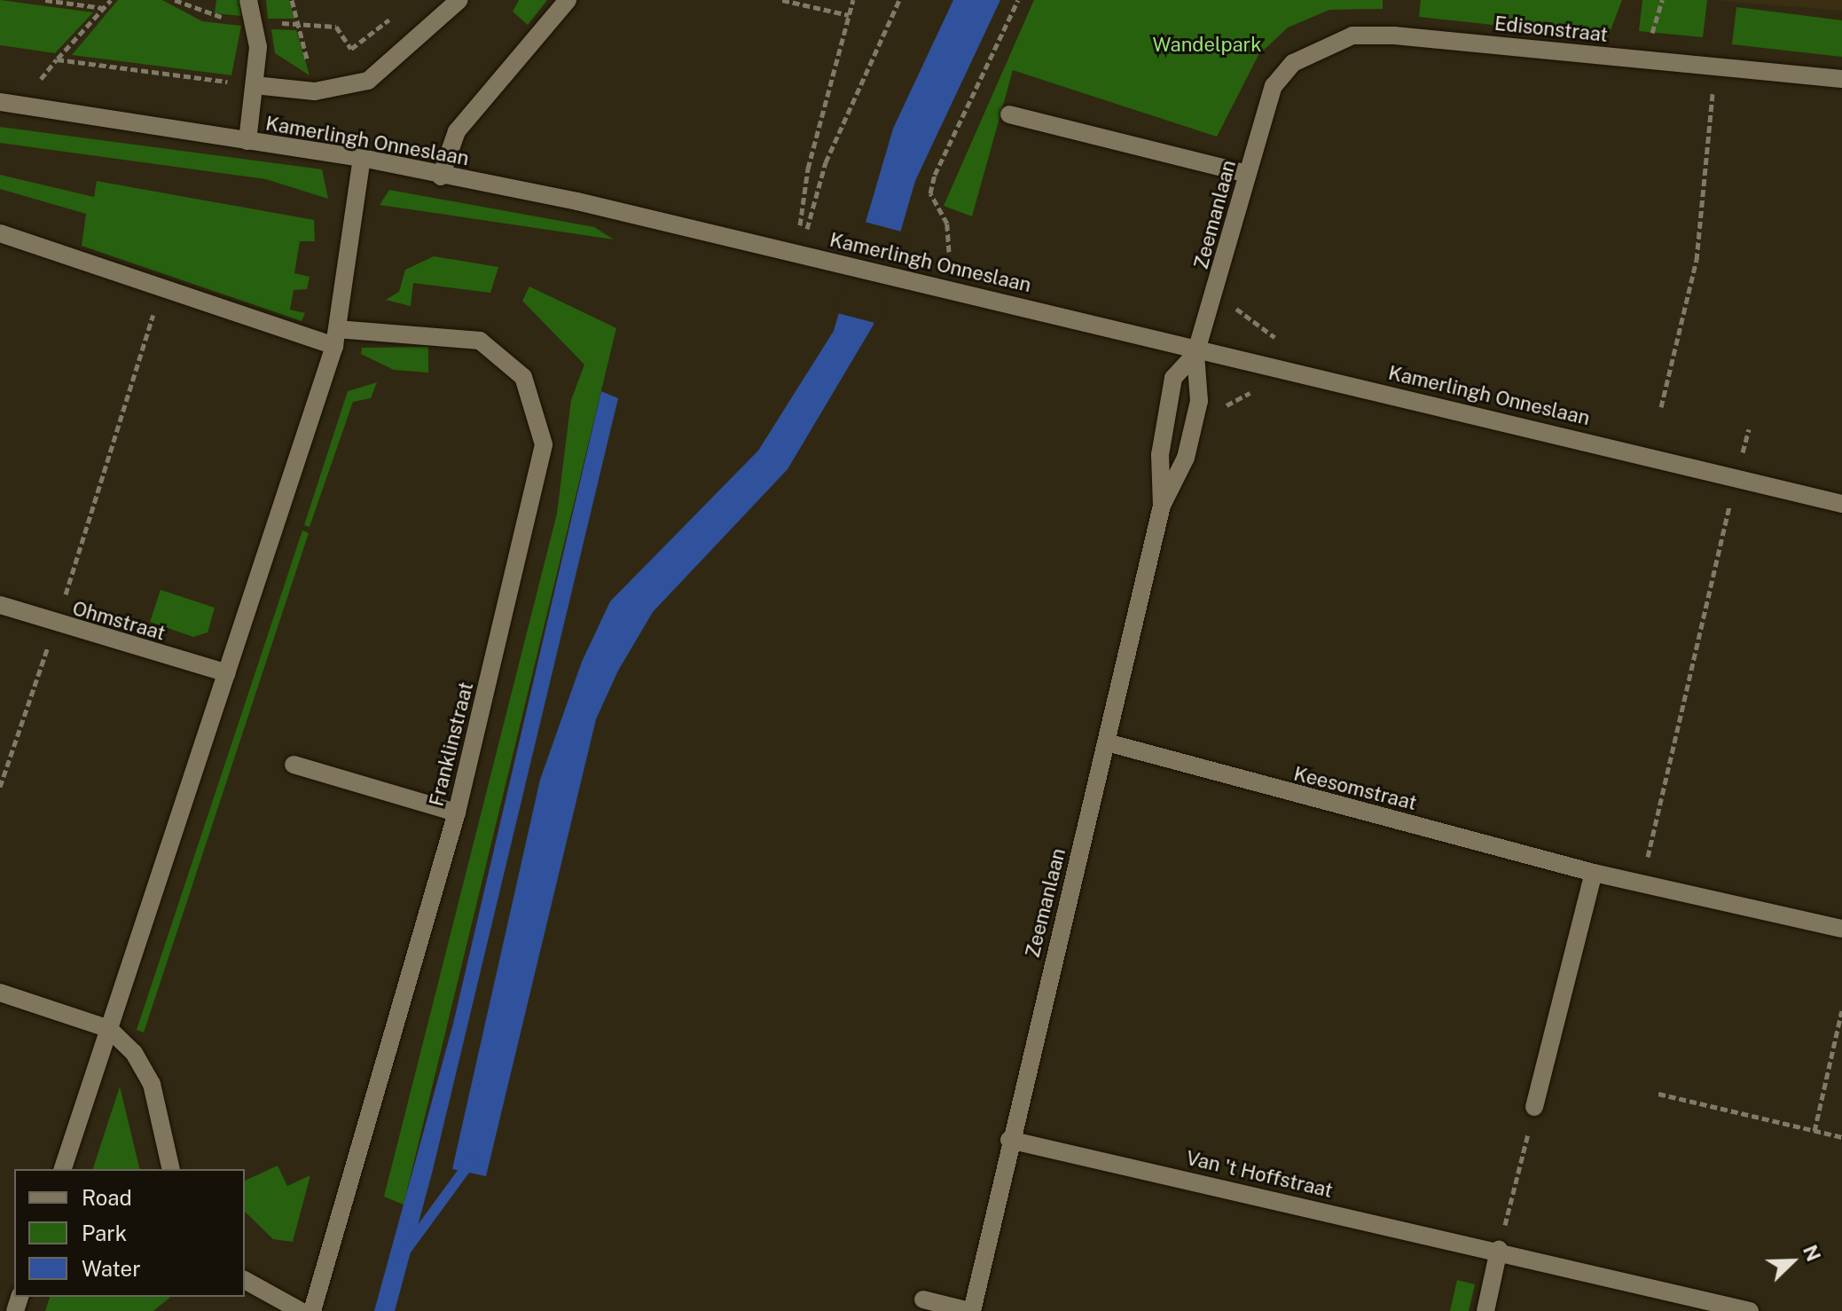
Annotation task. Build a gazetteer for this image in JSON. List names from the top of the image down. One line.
{"streets":{"street":["Edisonstraat","Kamerlingh Onneslaan","Zeemanlaan","Ohmstraat","Franklinstraat","Keesomstraat","Van 't Hoffstraat"]},"crossings":[["Edisonstraat","Zeemanlaan"],["Kamerlingh Onneslaan","Zeemanlaan"],["Zeemanlaan","Keesomstraat"],["Zeemanlaan","Van 't Hoffstraat"]],"parks":["Wandelpark"],"legend":["Road","Park","Water"],"north":"top right"}
